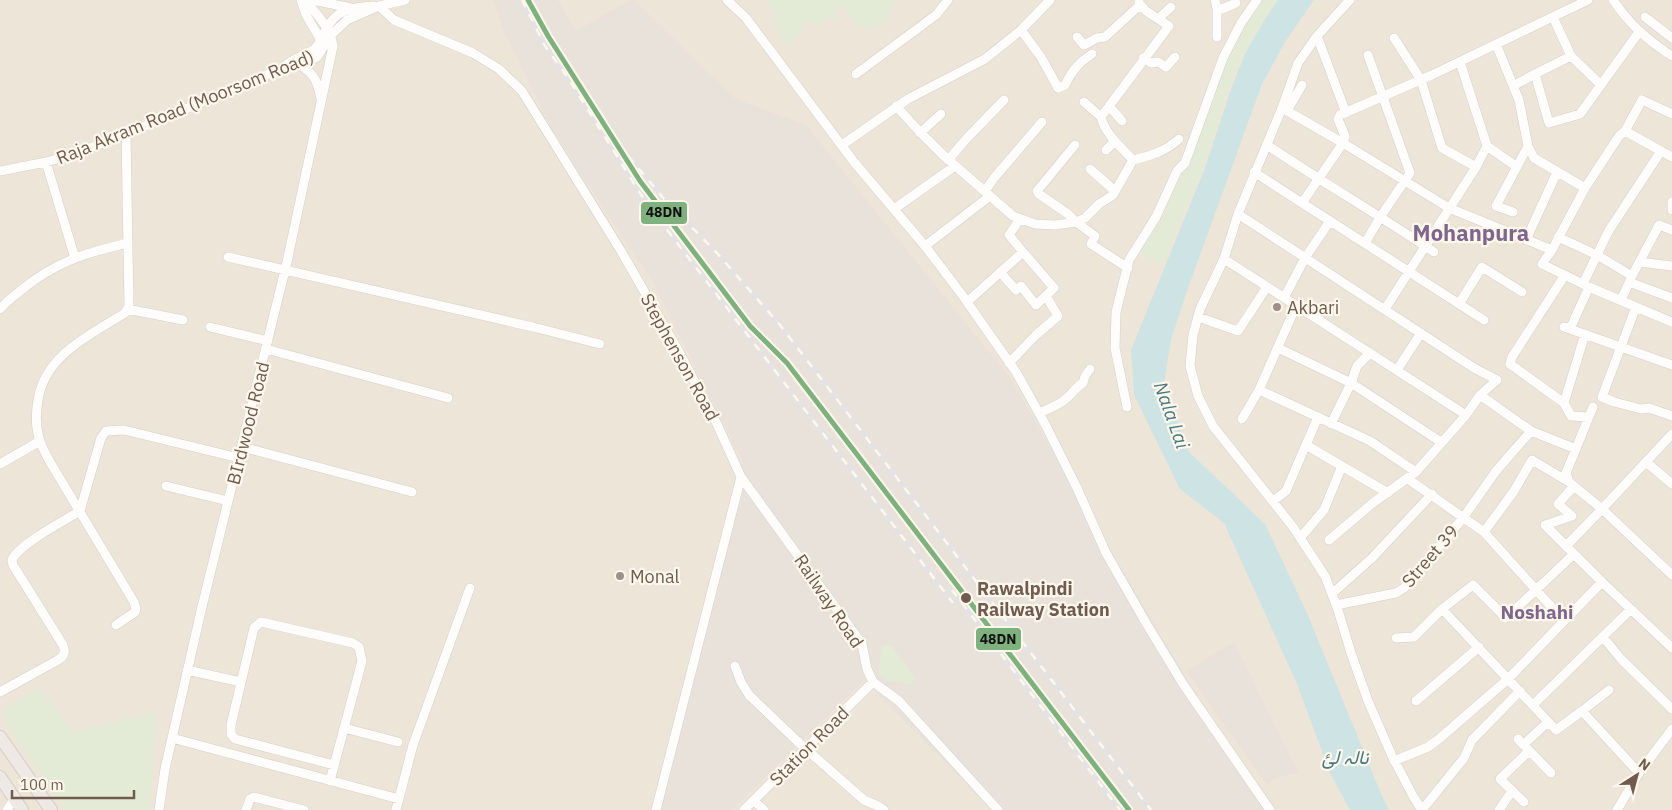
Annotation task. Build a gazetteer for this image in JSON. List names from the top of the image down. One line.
{"streets":{"street":["Raja Akram Road (Moorsom Road)","Stephenson Road","BIrdwood Road","Street 39","Railway Road","Station Road"]},"crossings":[["Stephenson Road","Railway Road"],["Railway Road","Station Road"]],"districts":["Mohanpura","Noshahi"],"water":["Nala Lai","نالہ لئ"],"places":["Akbari","Monal","Rawalpindi Railway Station"],"lines":["transit line 48DN"],"scale_bar":"100 m","north":"top right"}
